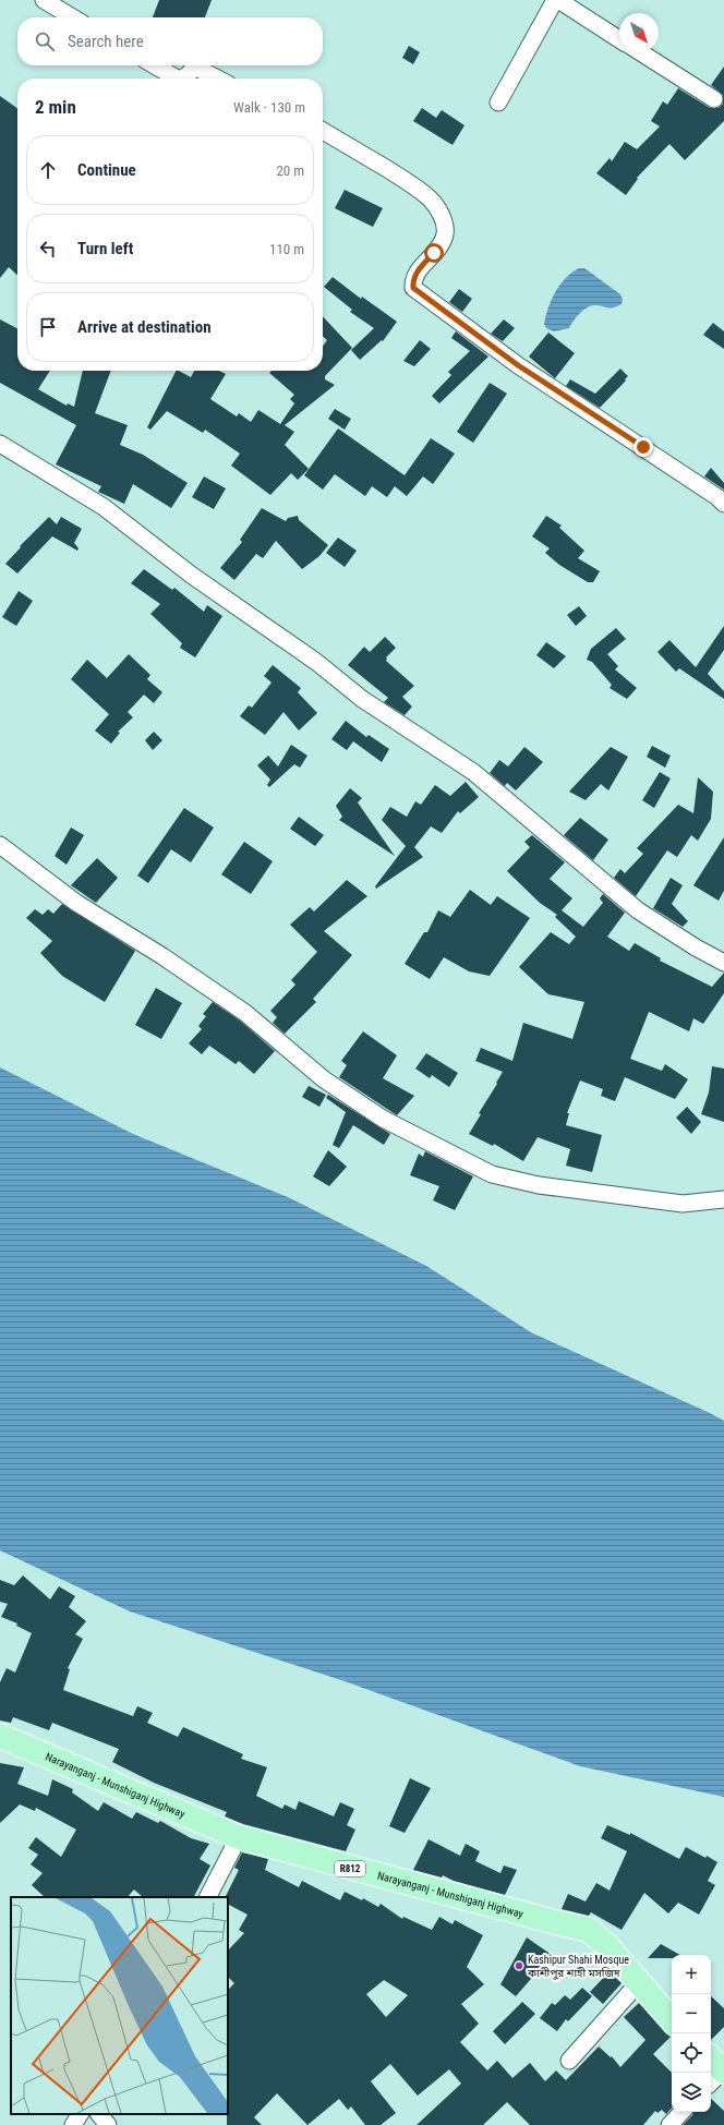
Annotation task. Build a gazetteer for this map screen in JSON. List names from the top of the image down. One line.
{"streets":{"main road":["Narayanganj - Munshiganj Highway","R812"]},"places":["Kashipur Shahi Mosque কাশীপুর শাহী মসজিদ"],"north":"bottom right","page":{"search":"Search here","heading":["2 min","Walk · 130 m"],"list":[["Continue","20 m"],["Turn left","110 m"],"Arrive at destination"],"map_buttons":["+","−"]}}
